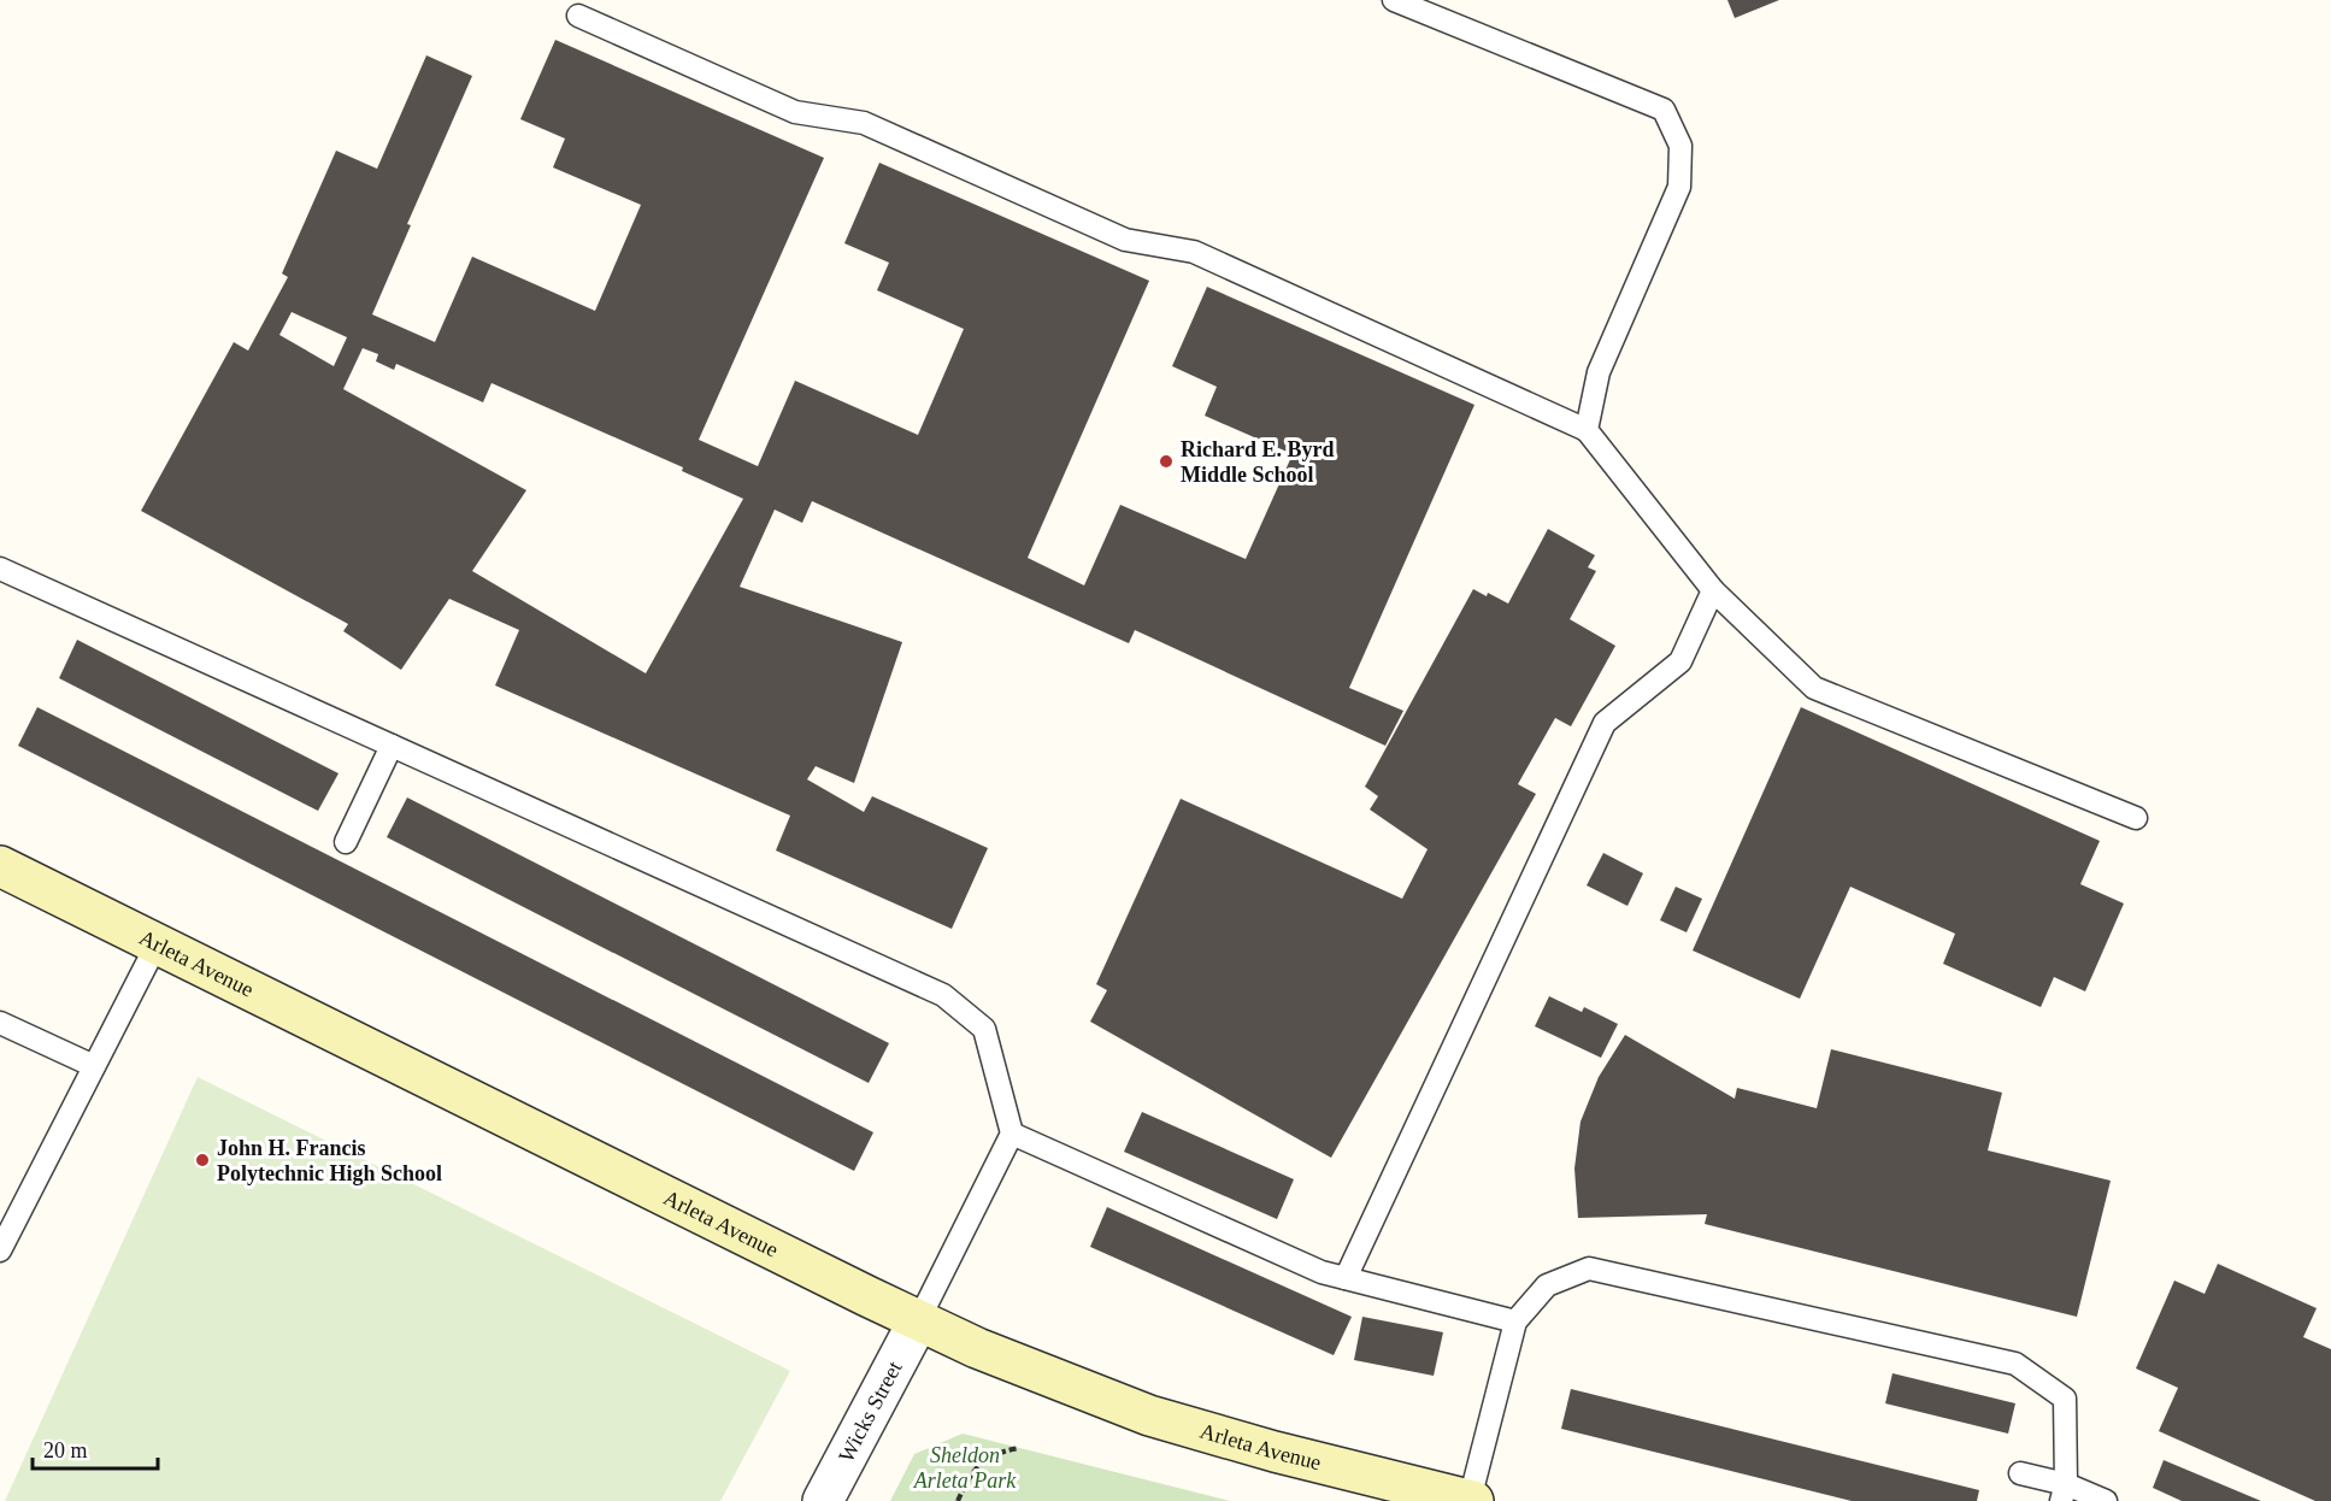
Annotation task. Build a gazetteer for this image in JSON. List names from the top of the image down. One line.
{"streets":{"main road":["Arleta Avenue"],"street":["Wicks Street"]},"crossings":[["Arleta Avenue","Wicks Street"]],"parks":["Sheldon Arleta Park"],"places":["Richard E. Byrd Middle School","John H. Francis Polytechnic High School"],"scale_bar":"20 m"}
